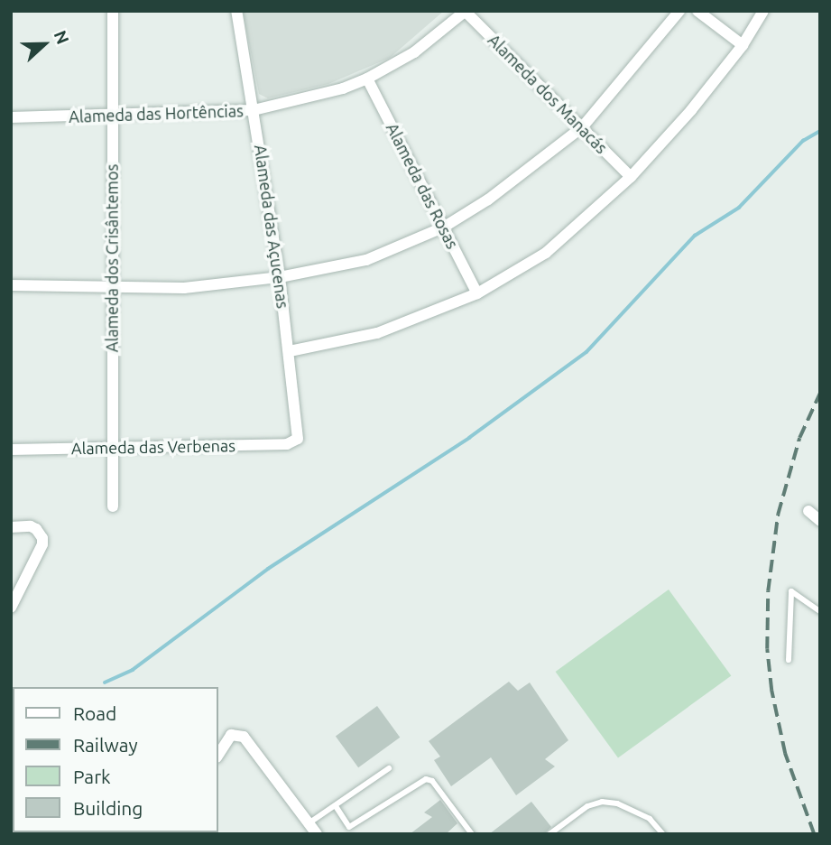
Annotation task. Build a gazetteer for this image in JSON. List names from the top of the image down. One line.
{"streets":{"street":["Alameda dos Manacás","Alameda das Hortências","Alameda das Rosas","Alameda das Açucenas","Alameda dos Crisântemos","Alameda das Verbenas"]},"crossings":[["Alameda dos Manacás","Alameda das Hortências"],["Alameda das Hortências","Alameda das Rosas"],["Alameda das Hortências","Alameda das Açucenas"],["Alameda das Hortências","Alameda dos Crisântemos"],["Alameda das Açucenas","Alameda das Verbenas"],["Alameda dos Crisântemos","Alameda das Verbenas"]],"legend":["Road","Railway","Park","Building"],"north":"right"}
